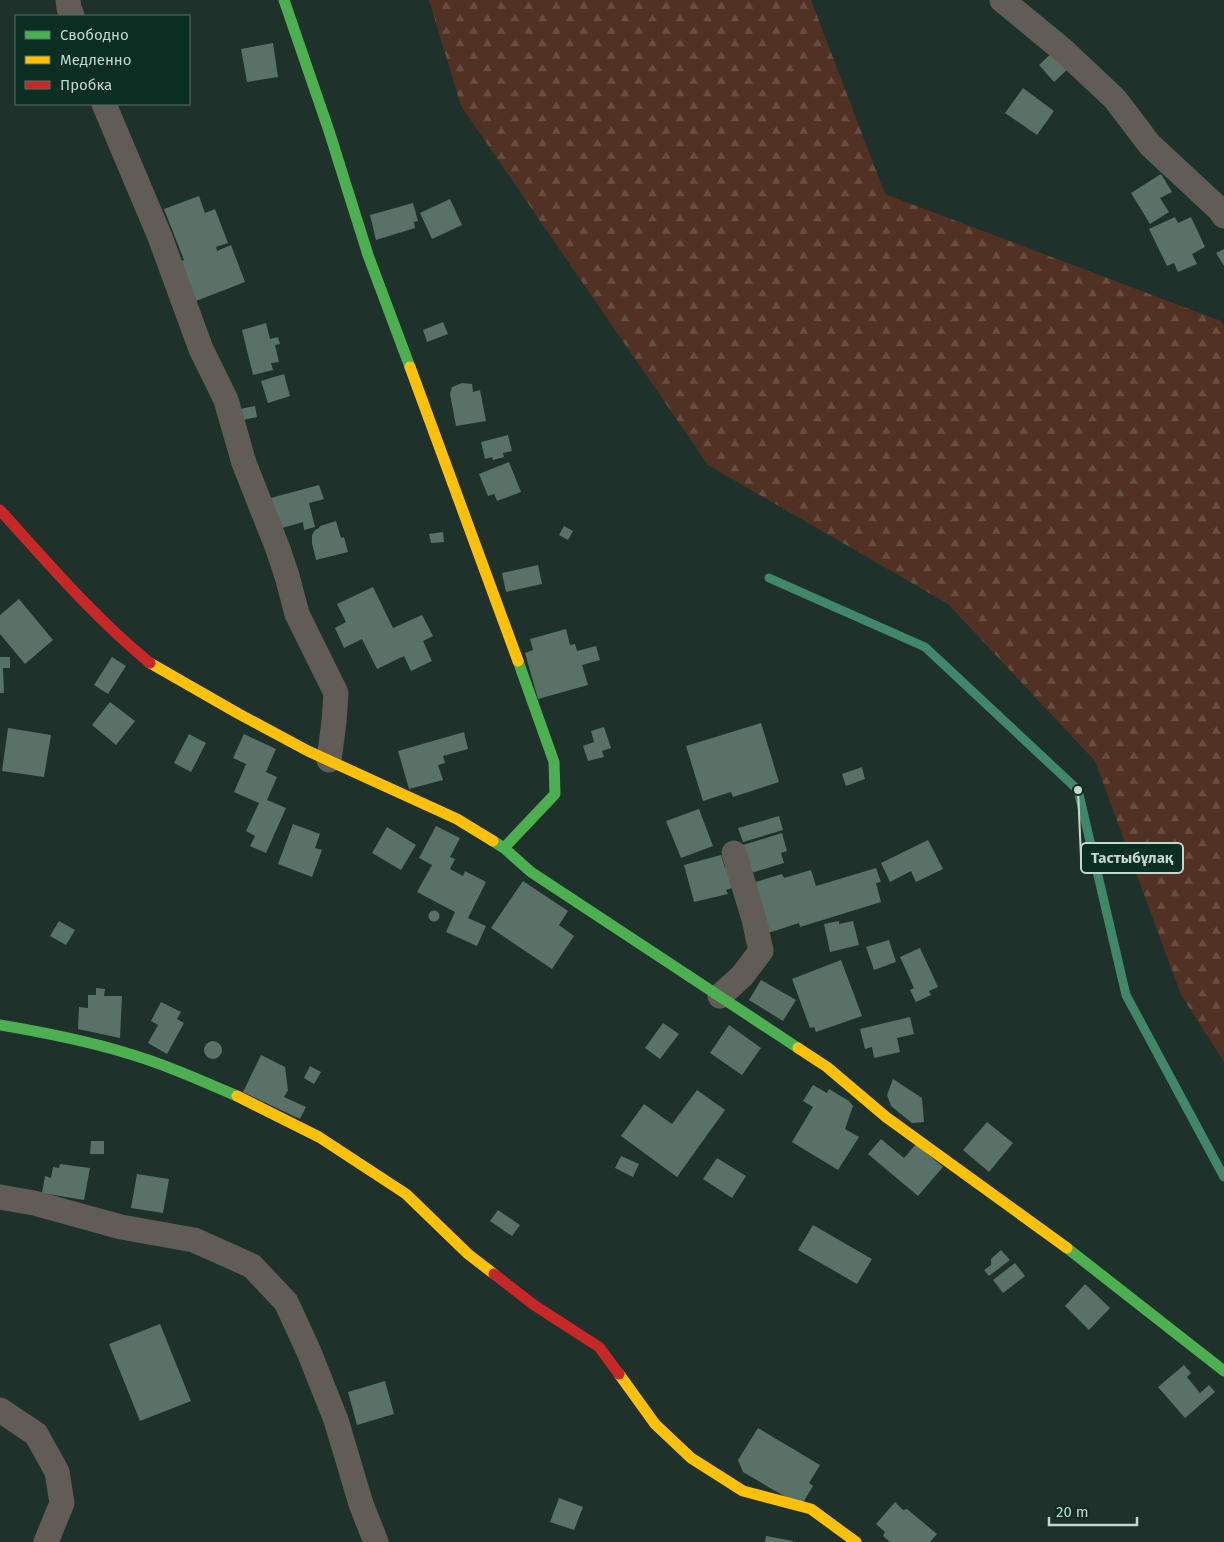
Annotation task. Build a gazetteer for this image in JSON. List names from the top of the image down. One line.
{"places":["Тастыбұлақ"],"legend":["Свободно","Медленно","Пробка"],"scale_bar":"20 m"}
